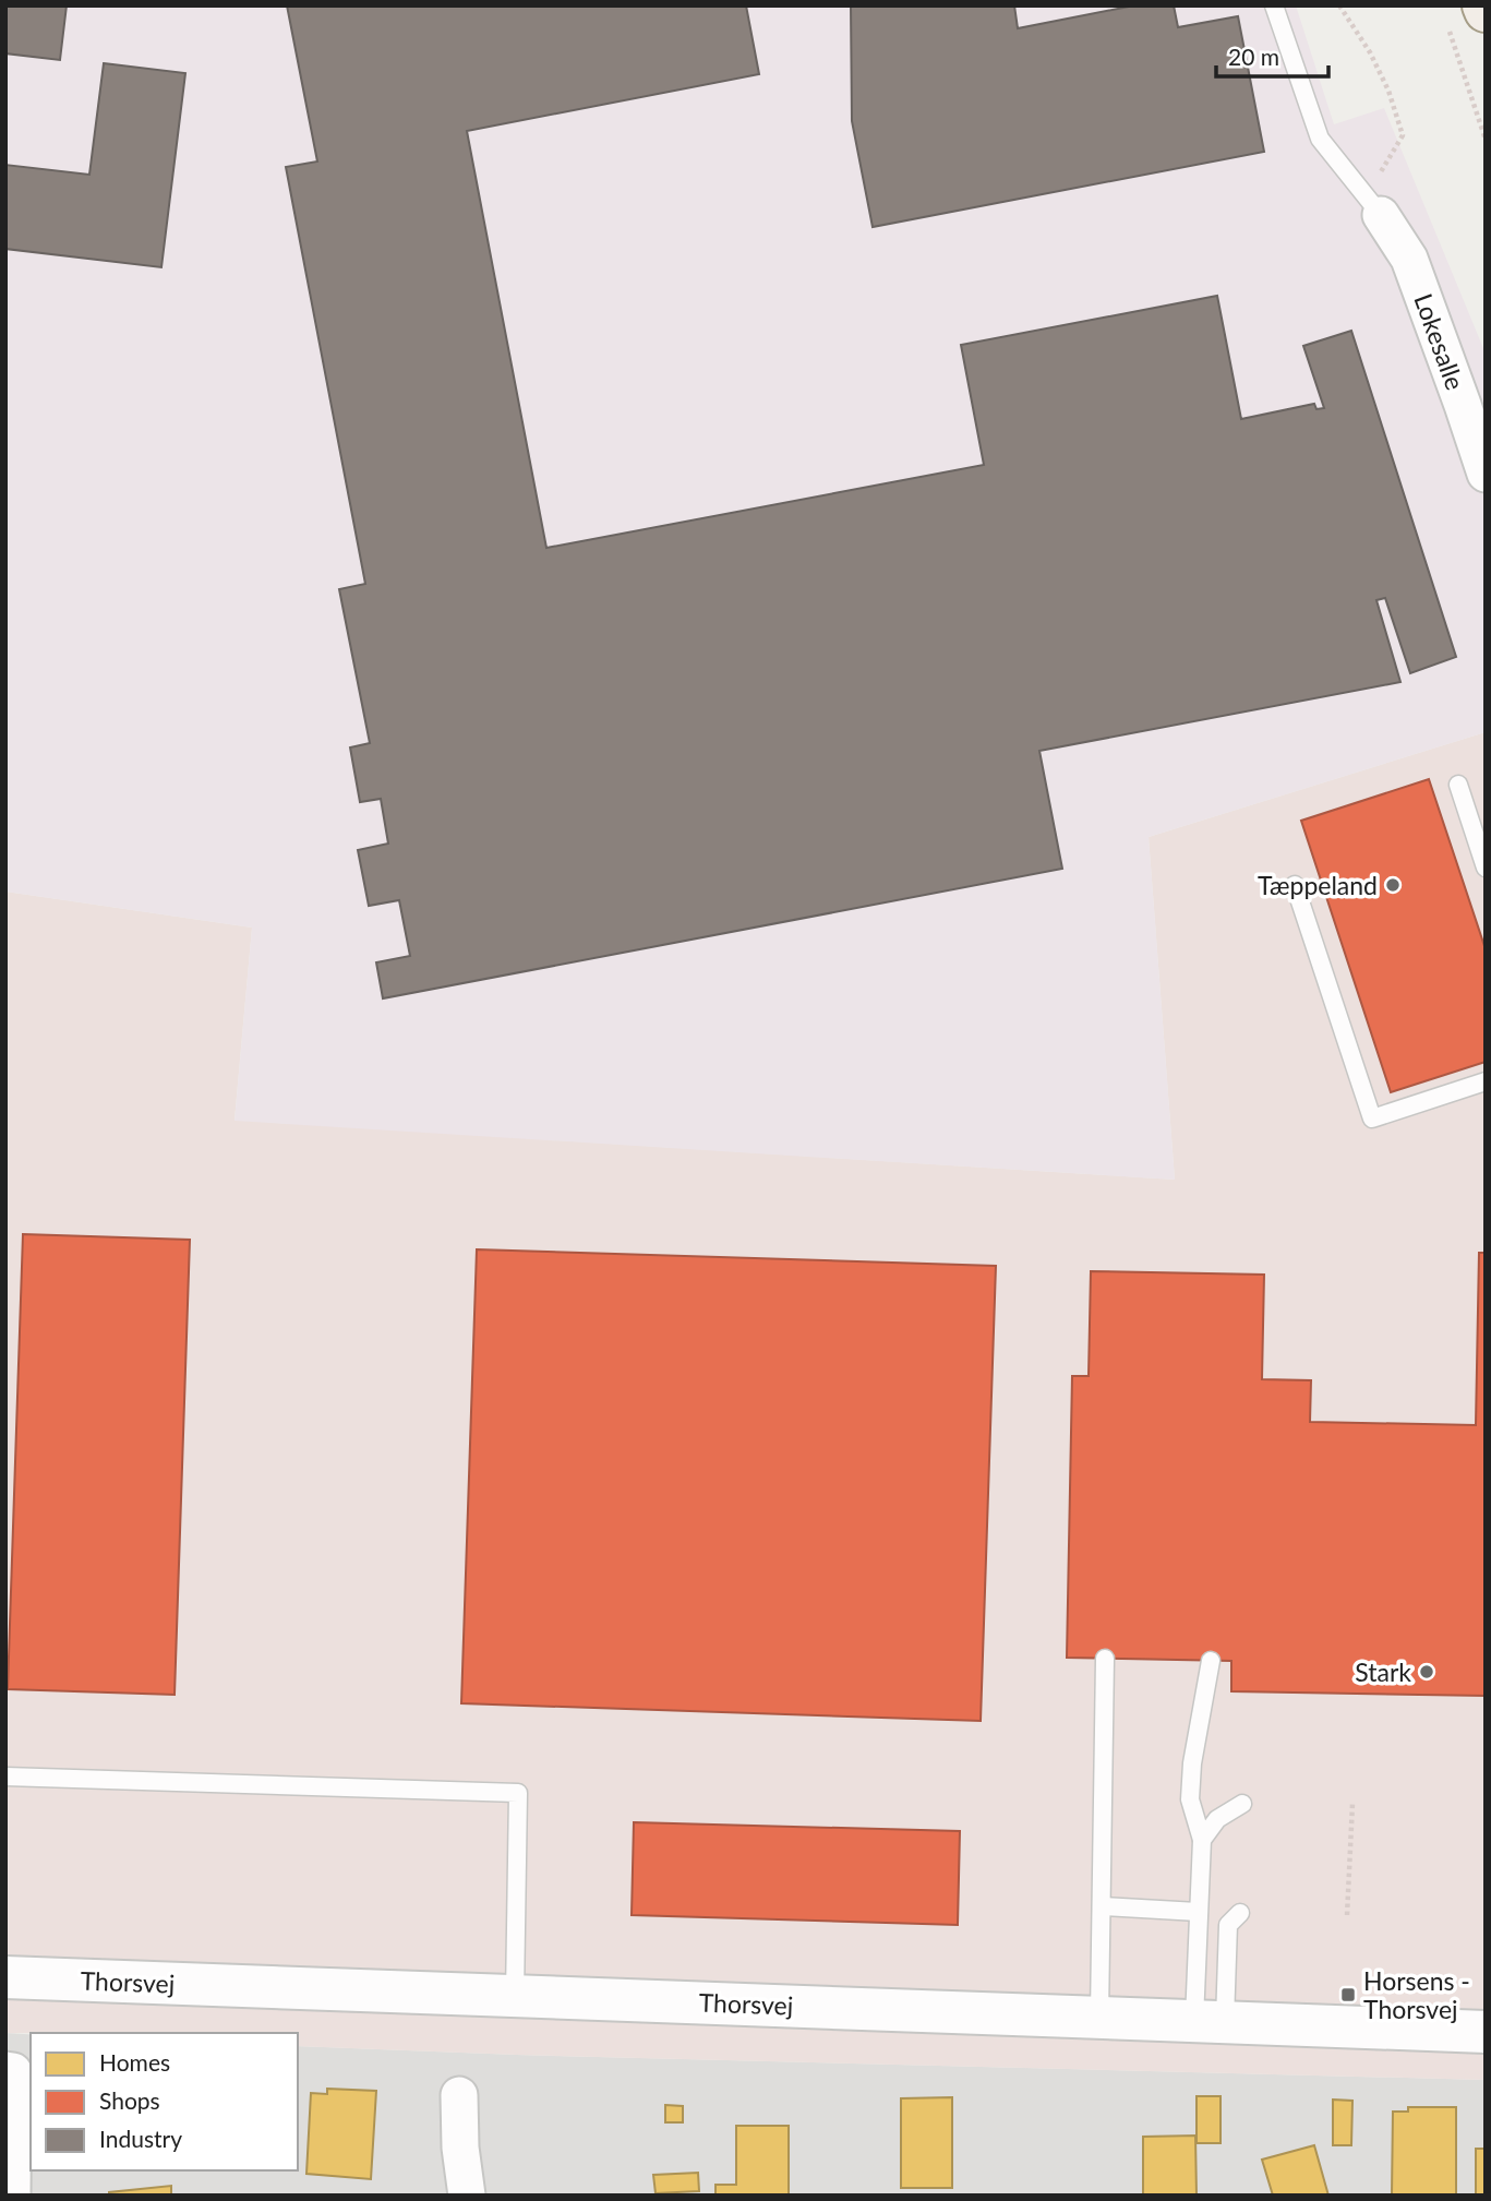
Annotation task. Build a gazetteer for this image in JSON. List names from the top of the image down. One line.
{"streets":{"street":["Lokesalle","Thorsvej"]},"places":{"other":["Tæppeland","Stark"],"transit":["Horsens - Thorsvej"]},"legend":["Homes","Shops","Industry"],"scale_bar":"20 m"}
